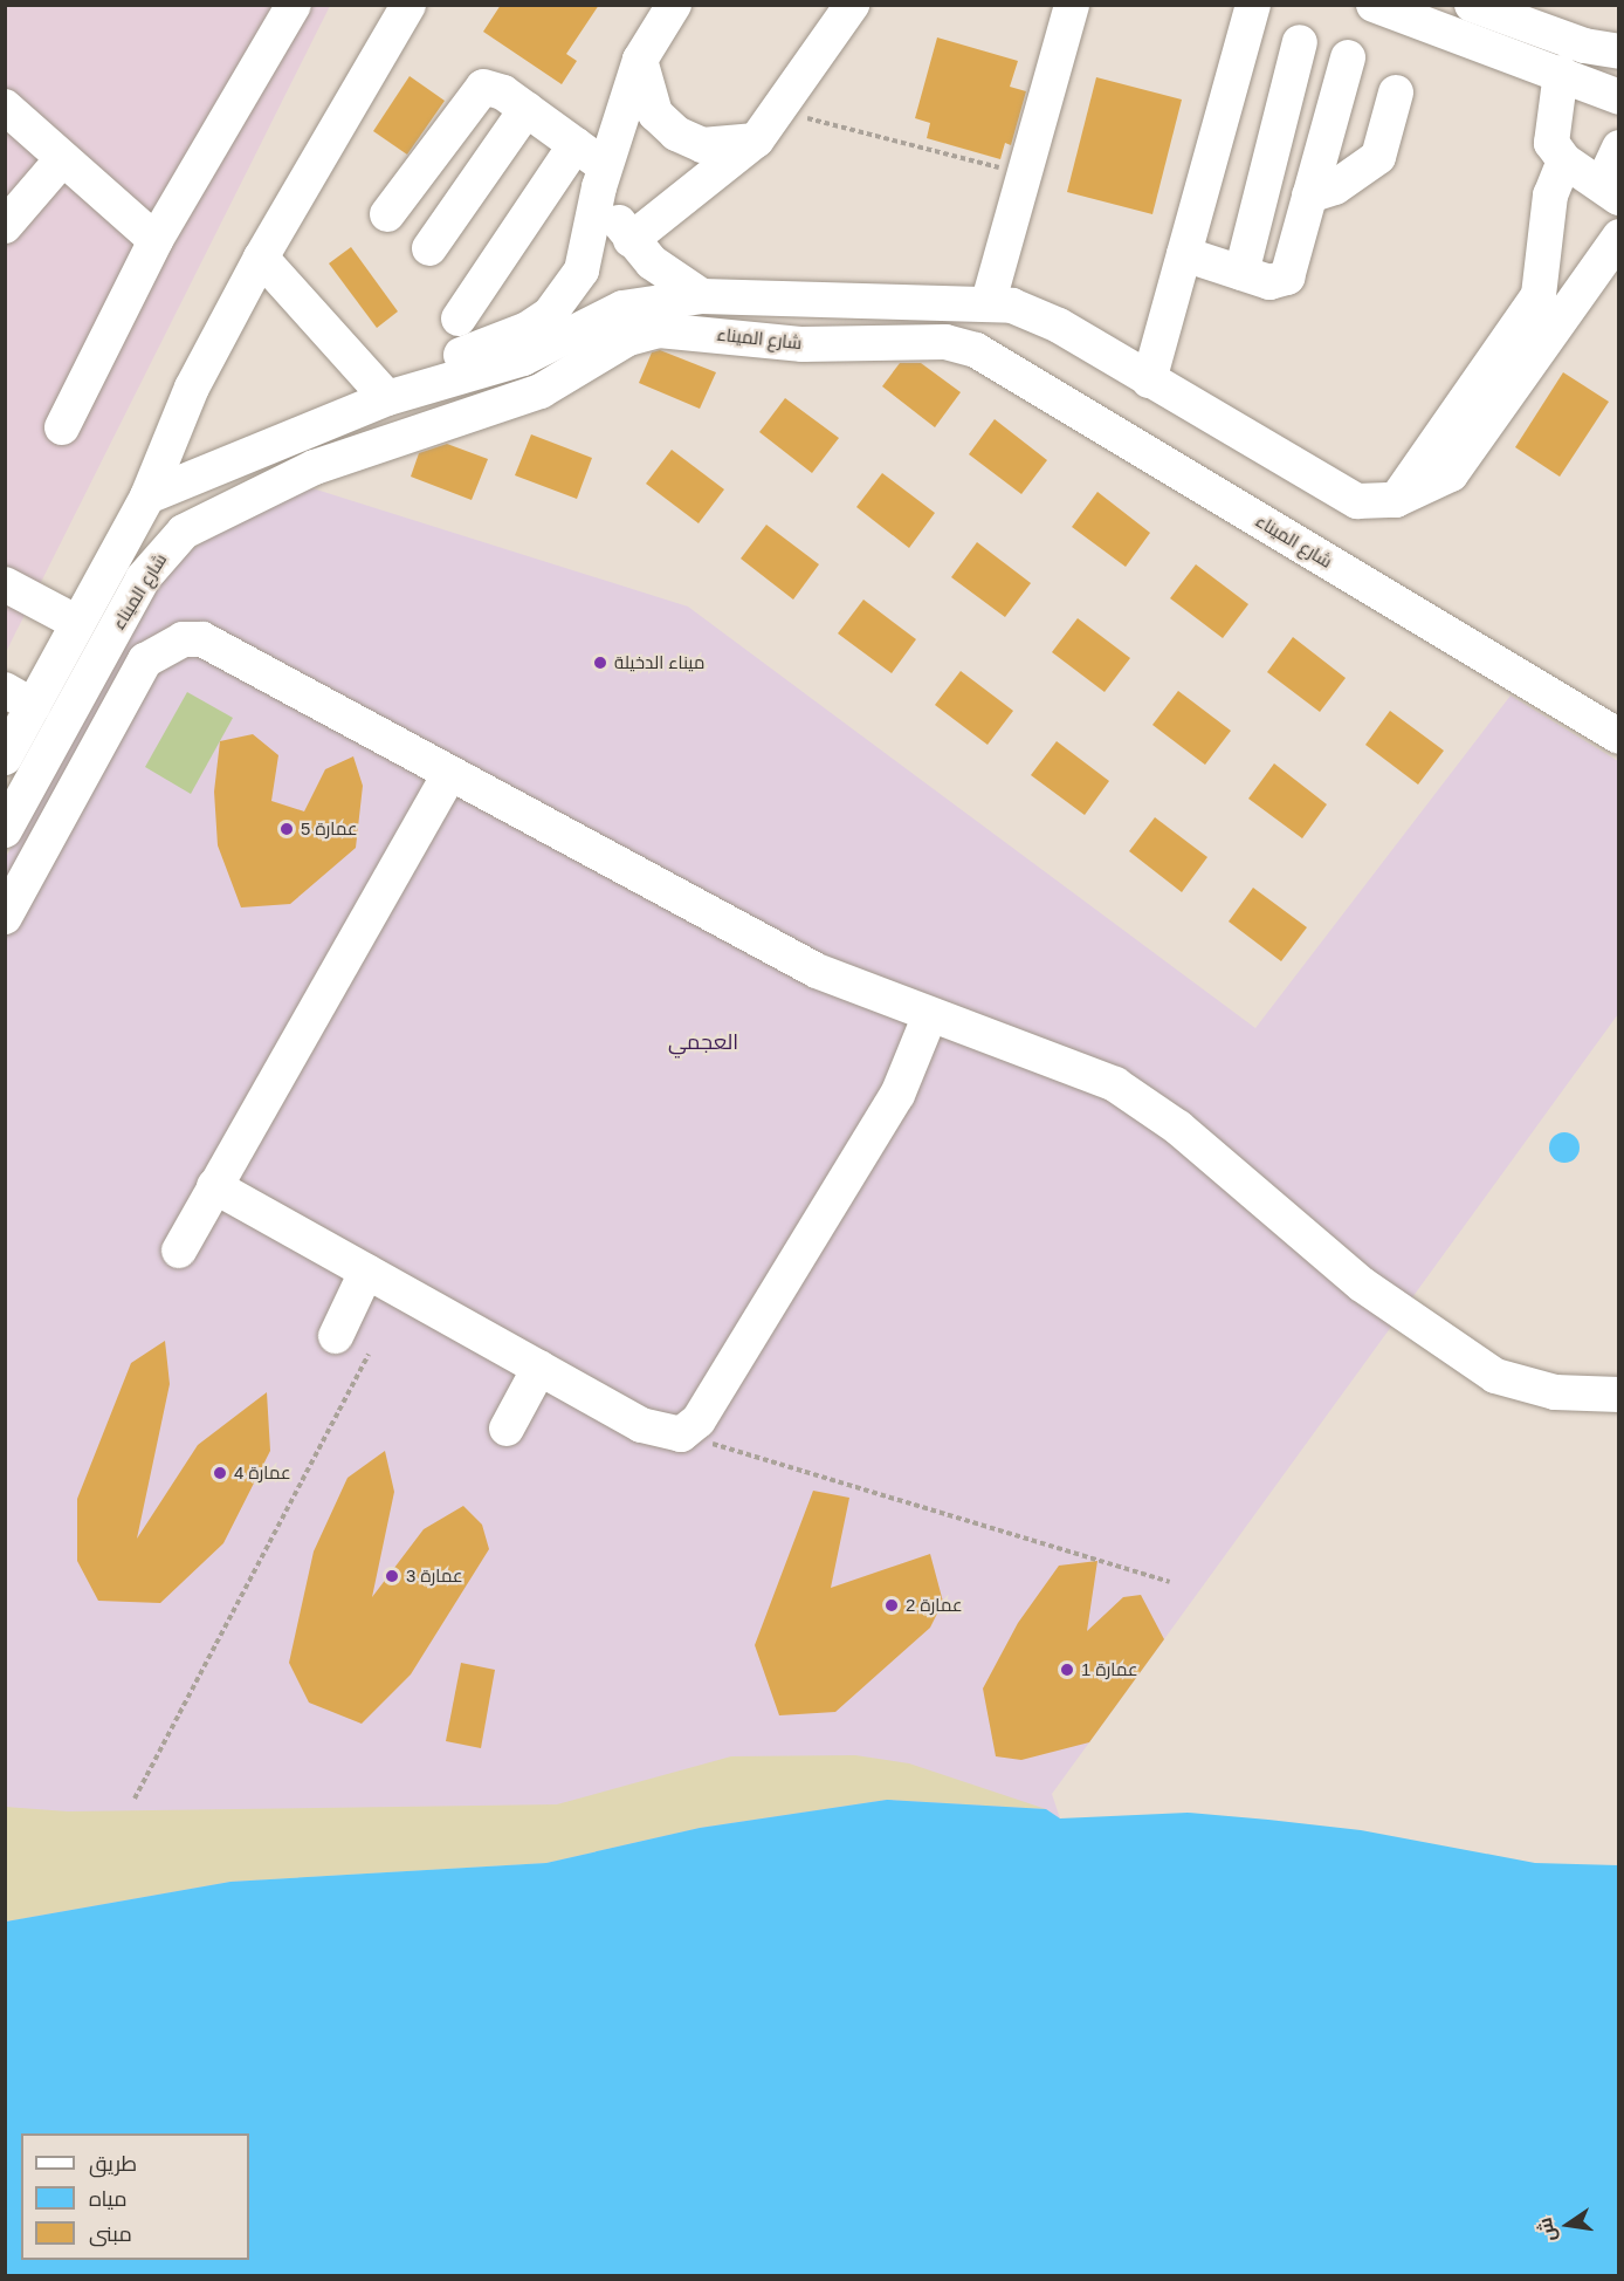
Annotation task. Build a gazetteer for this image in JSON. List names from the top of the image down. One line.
{"streets":{"street":["شارع الميناء"]},"districts":["العجمي"],"places":["ميناء الدخيلة","عمارة 5","عمارة 4","عمارة 3","عمارة 2","عمارة 1"],"legend":["طريق","مياه","مبنى"],"north":"left"}
